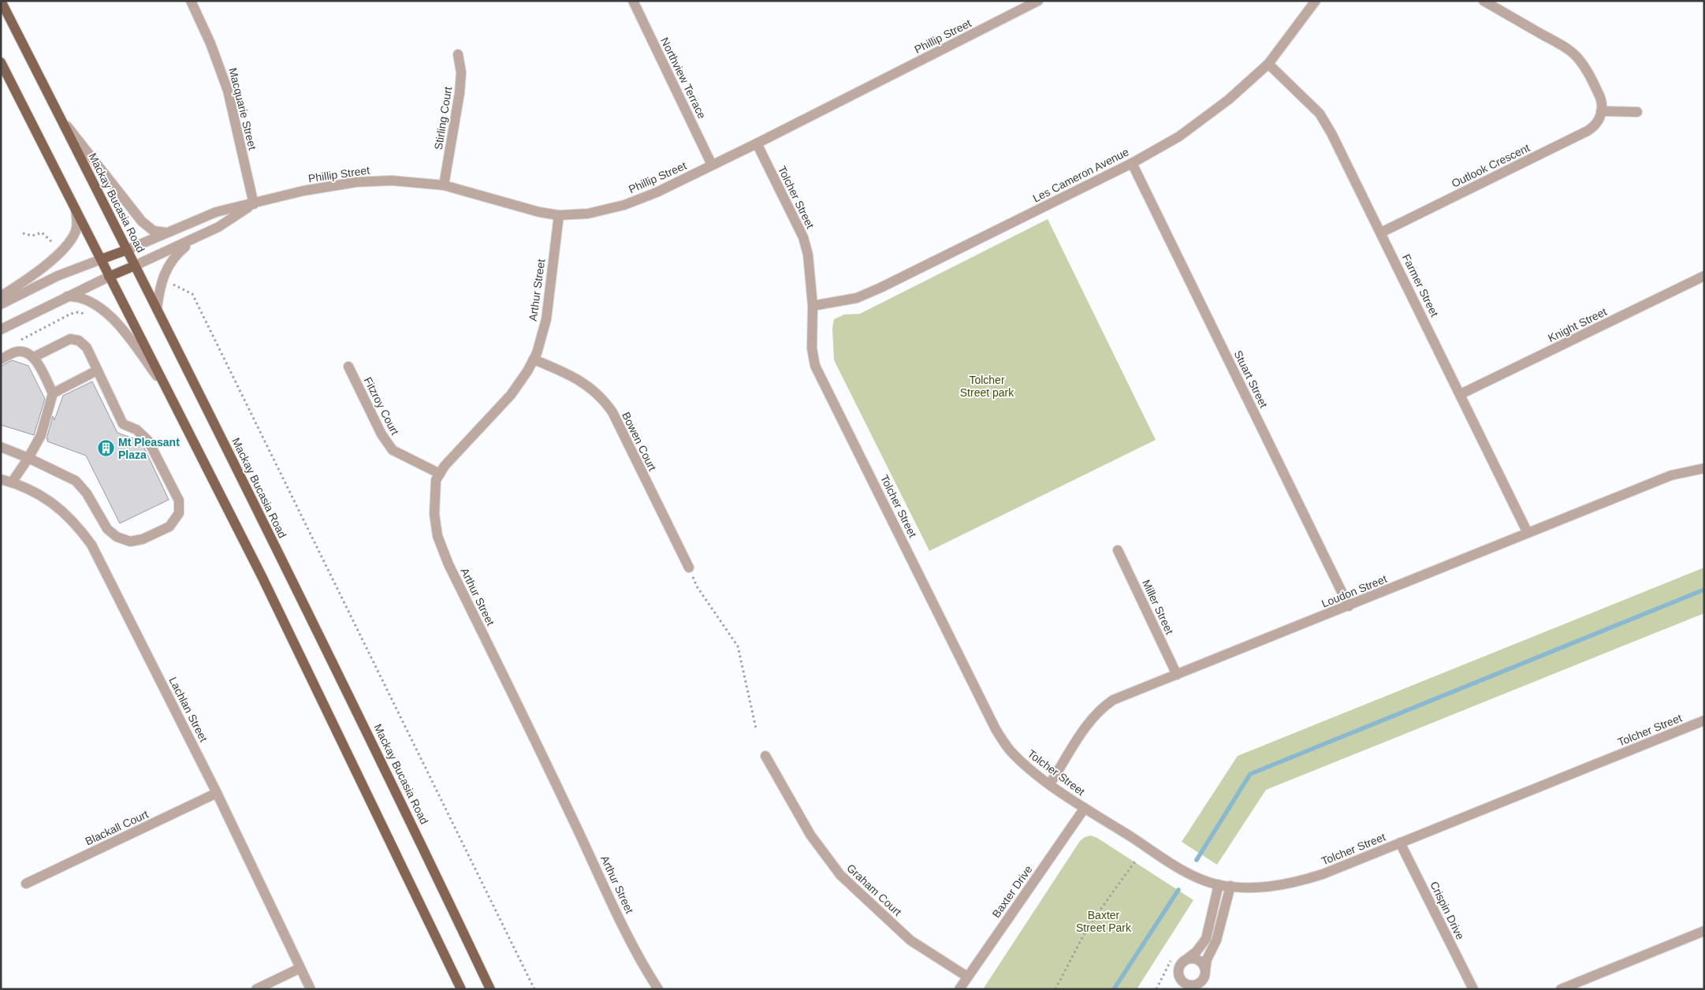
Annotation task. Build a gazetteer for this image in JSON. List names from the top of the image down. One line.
{"streets":{"main road":["Phillip Street","Mackay Bucasia Road"],"street":["Northview Terrace","Macquarie Street","Stirling Court","Outlook Crescent","Les Cameron Avenue","Tolcher Street","Farmer Street","Arthur Street","Knight Street","Stuart Street","Fitzroy Court","Bowen Court","Loudon Street","Miller Street","Lachlan Street","Blackall Court","Graham Court","Baxter Drive","Crispin Drive"]},"crossings":[["Phillip Street","Northview Terrace"],["Phillip Street","Macquarie Street"],["Phillip Street","Stirling Court"],["Phillip Street","Tolcher Street"],["Phillip Street","Mackay Bucasia Road"],["Phillip Street","Arthur Street"],["Outlook Crescent","Farmer Street"],["Les Cameron Avenue","Tolcher Street"],["Les Cameron Avenue","Farmer Street"],["Les Cameron Avenue","Stuart Street"],["Tolcher Street","Loudon Street"],["Tolcher Street","Baxter Drive"],["Tolcher Street","Crispin Drive"],["Farmer Street","Knight Street"],["Farmer Street","Loudon Street"],["Arthur Street","Fitzroy Court"],["Arthur Street","Bowen Court"],["Stuart Street","Loudon Street"],["Loudon Street","Miller Street"],["Lachlan Street","Blackall Court"],["Graham Court","Baxter Drive"]],"parks":["Tolcher Street park","Baxter Street Park"],"places":{"building":["Mt Pleasant Plaza"]}}
